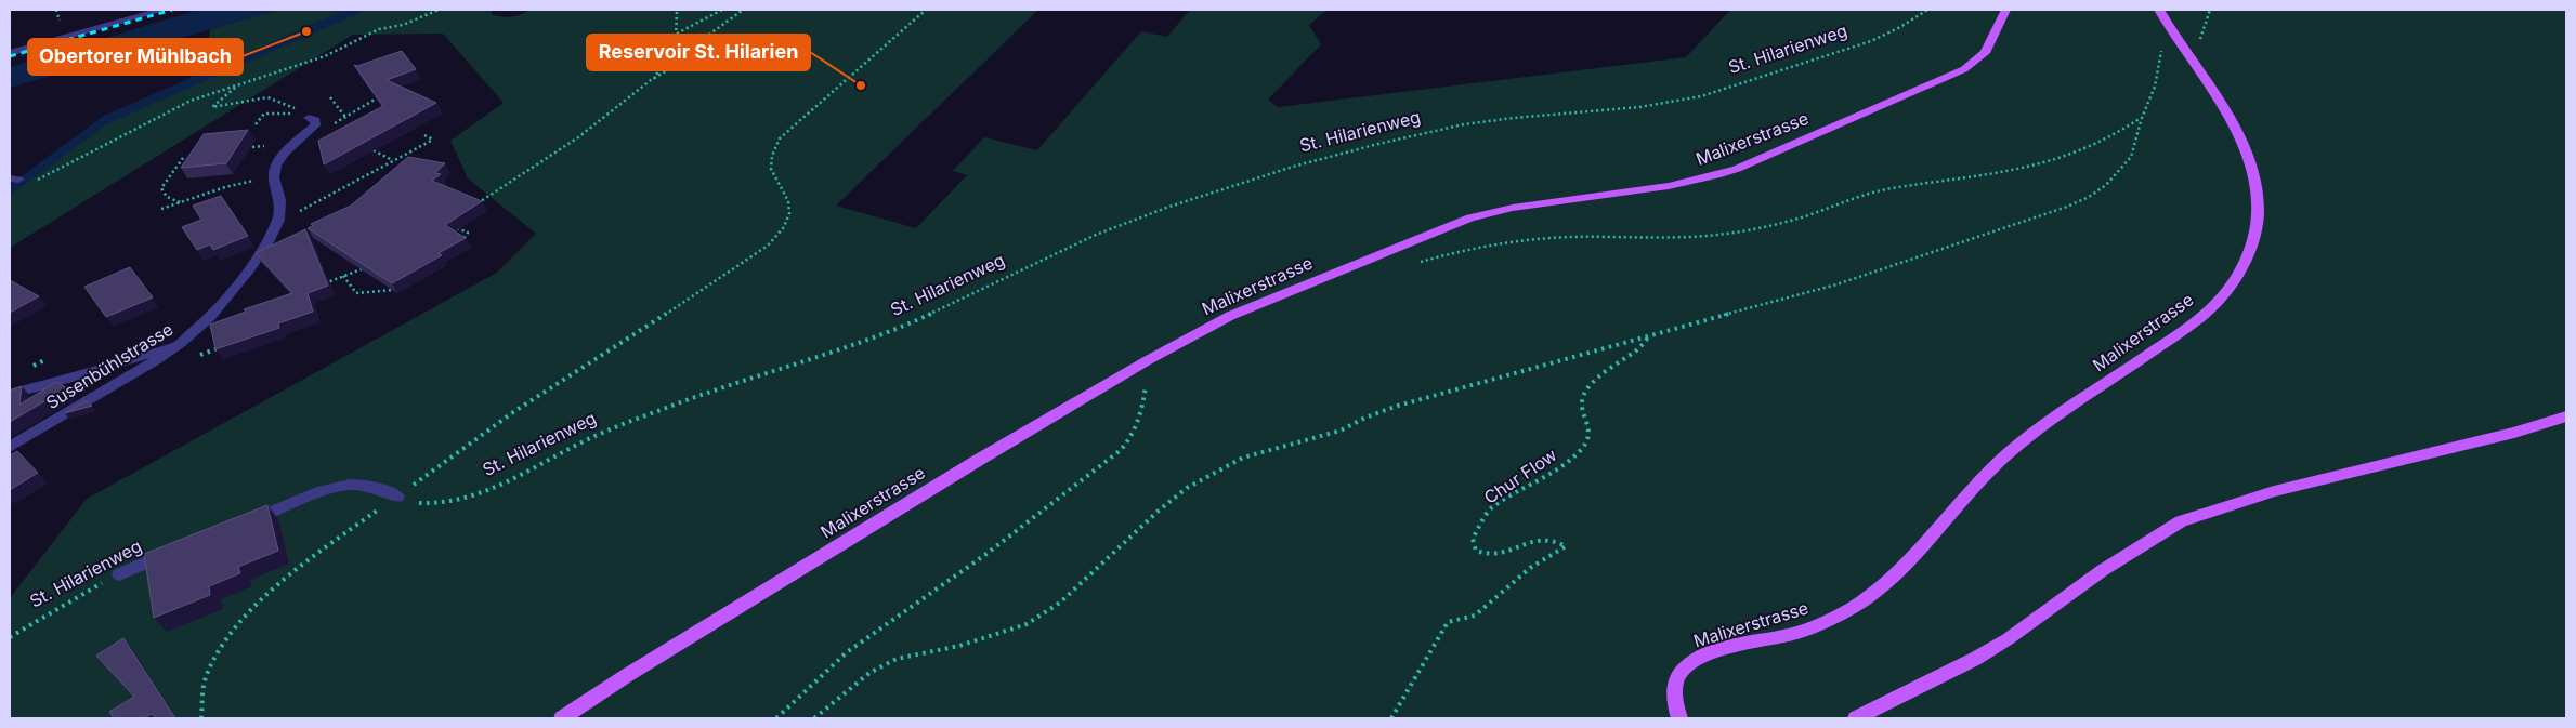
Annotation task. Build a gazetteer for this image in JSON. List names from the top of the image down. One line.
{"streets":{"main road":["Malixerstrasse"],"street":["St. Hilarienweg","Susenbühlstrasse"],"path":["Chur Flow"]},"places":["Obertorer Mühlbach","Reservoir St. Hilarien"]}
